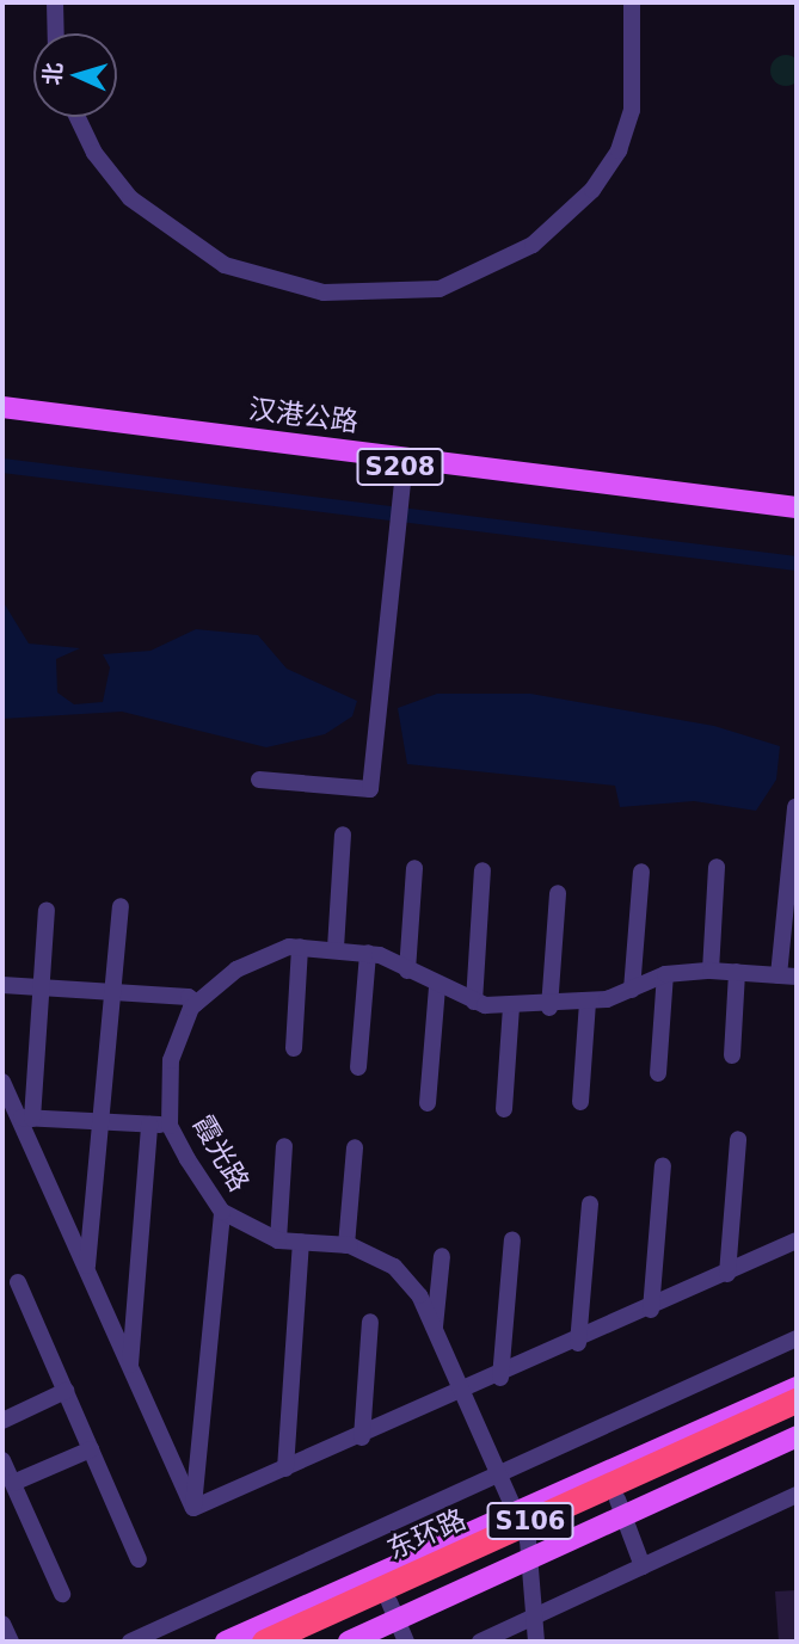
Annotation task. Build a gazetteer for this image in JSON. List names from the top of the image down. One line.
{"streets":{"highway":["S106","东环路"],"main road":["汉港公路","S208"],"street":["霞光路"]},"crossings":[["霞光路","东环路"]],"north":"left"}
